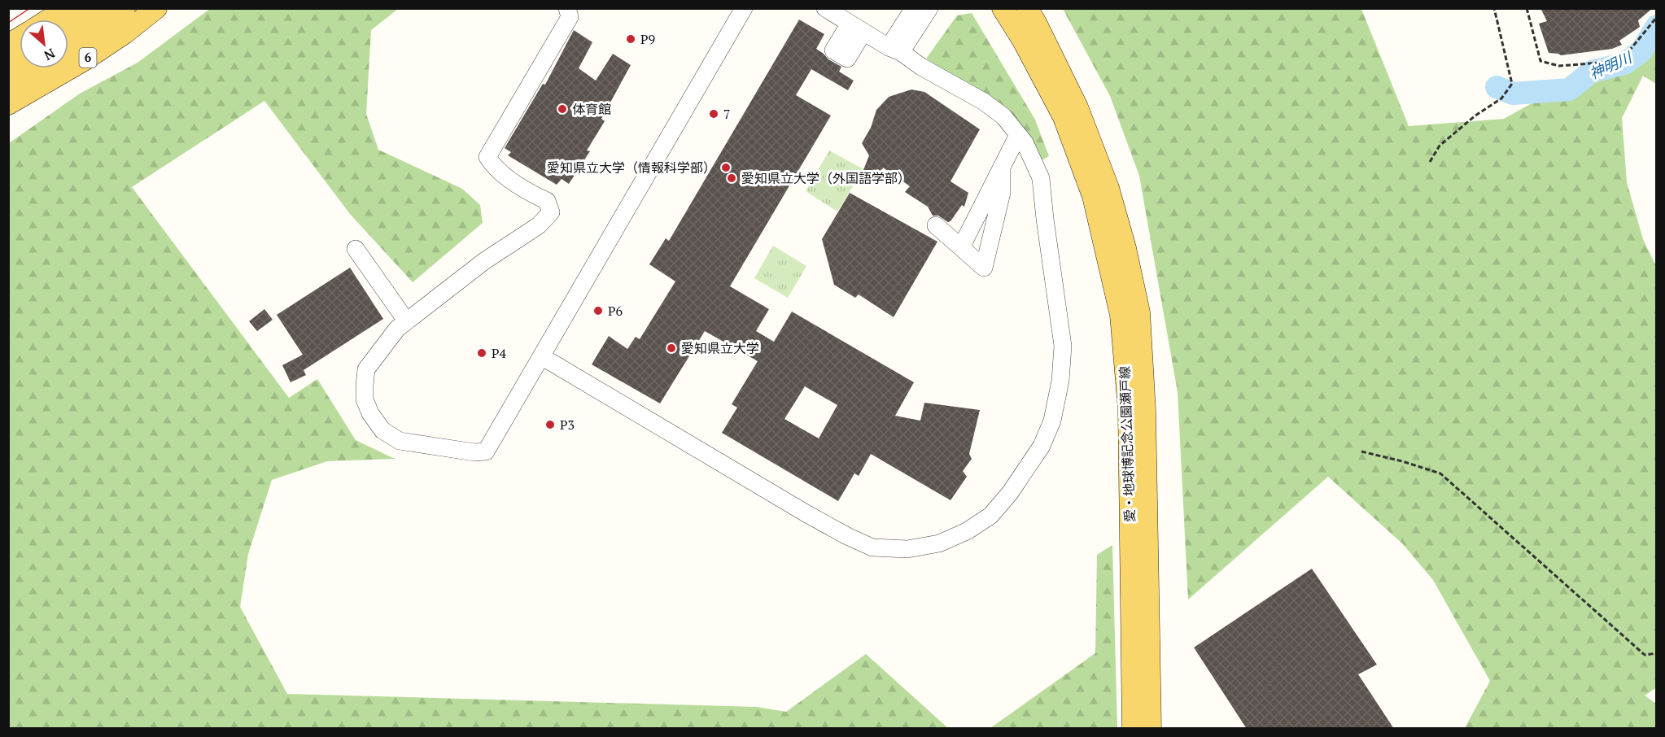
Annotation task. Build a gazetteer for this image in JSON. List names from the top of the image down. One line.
{"streets":{"main road":["6","愛・地球博記念公園瀬戸線"]},"water":["神明川"],"places":["P9","体育館","7","愛知県立大学（情報科学部）","愛知県立大学（外国語学部）","P6","愛知県立大学","P4","P3"],"north":"bottom right"}
